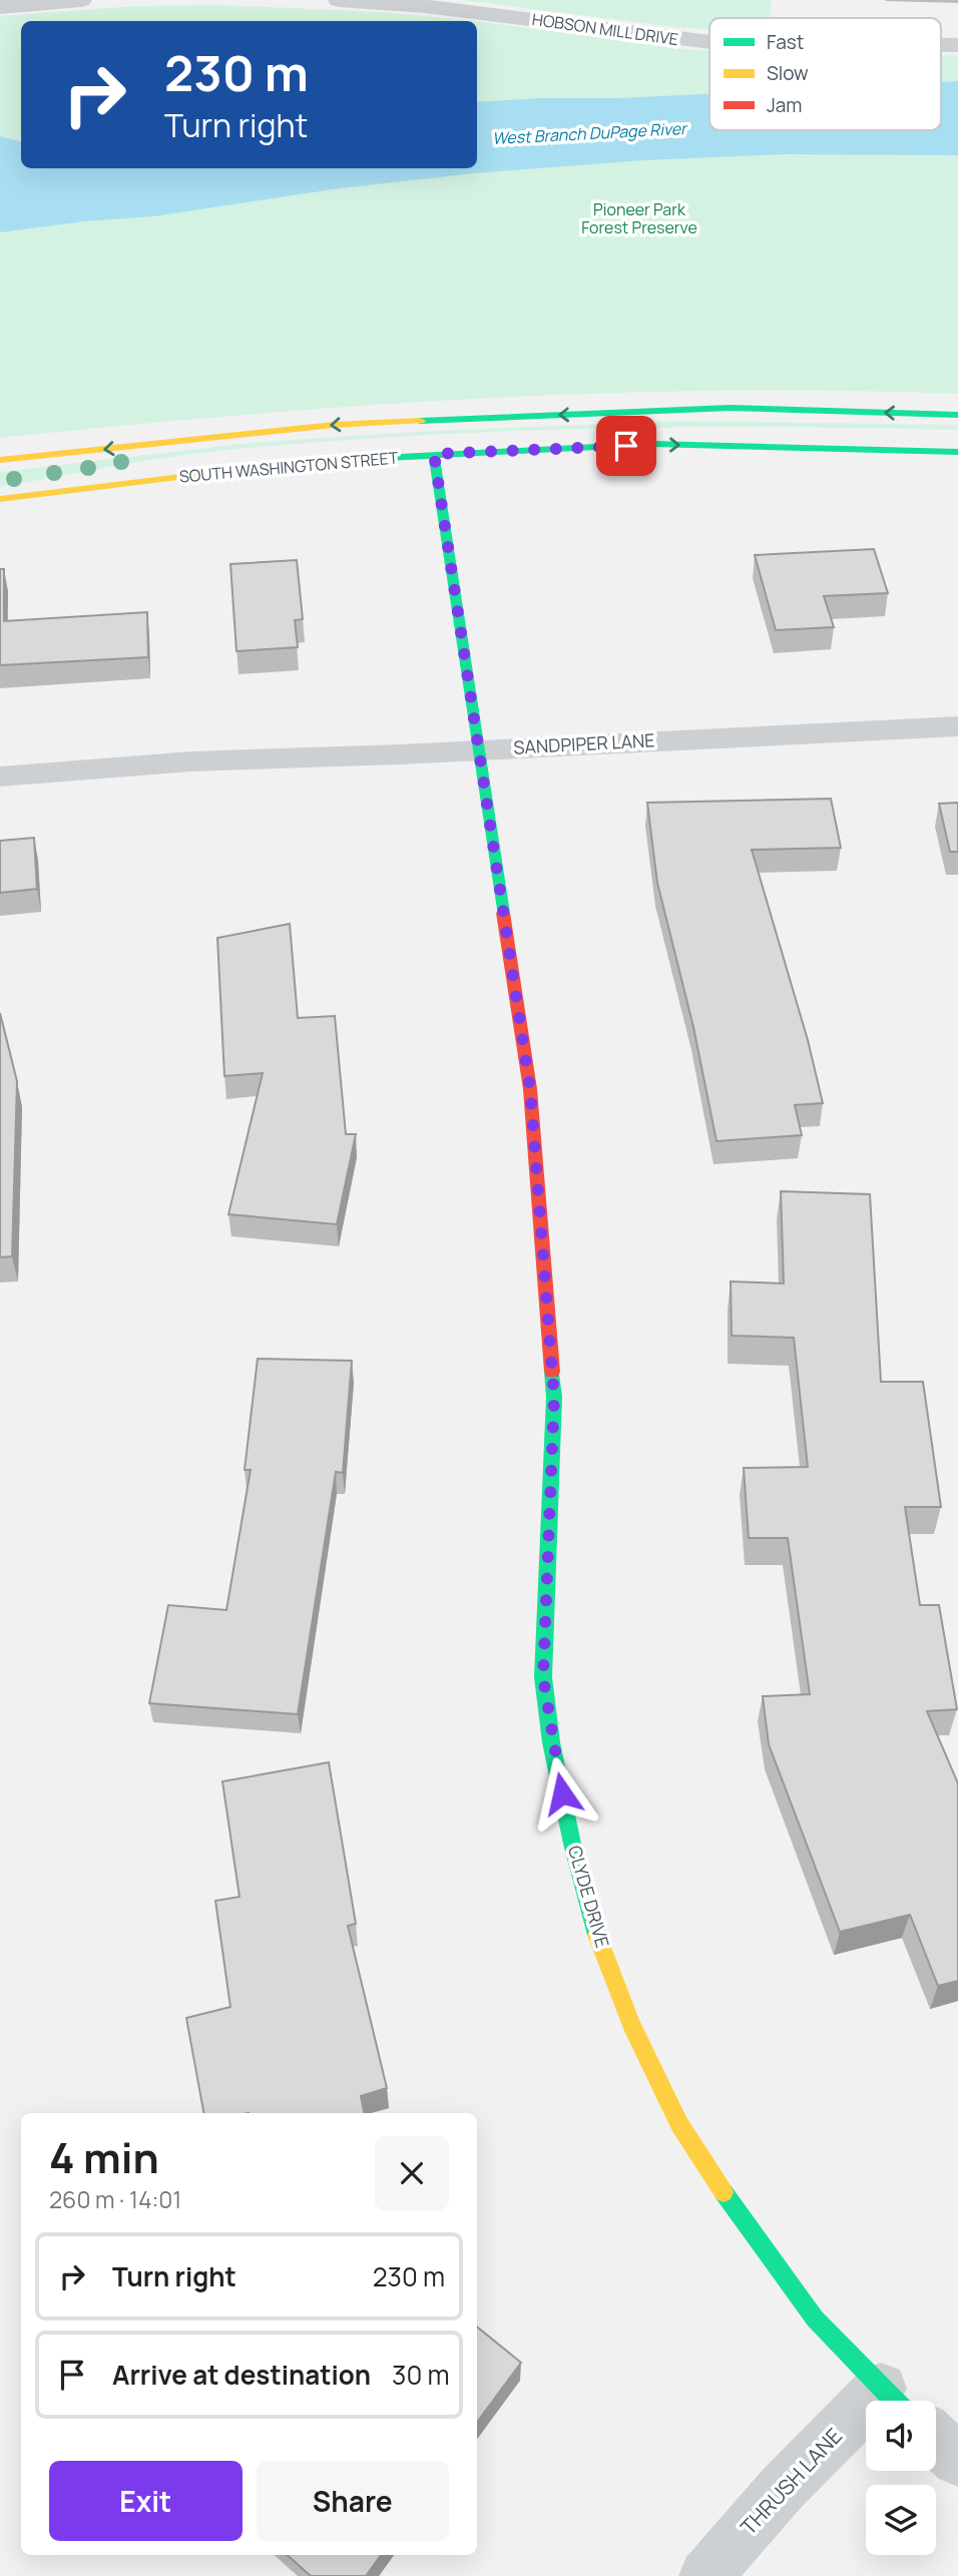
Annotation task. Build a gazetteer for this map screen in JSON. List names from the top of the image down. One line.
{"streets":{"main road":["SOUTH WASHINGTON STREET","CLYDE DRIVE"],"street":["HOBSON MILL DRIVE","SANDPIPER LANE","THRUSH LANE"]},"crossings":[["SOUTH WASHINGTON STREET","CLYDE DRIVE"],["SANDPIPER LANE","CLYDE DRIVE"]],"water":["West Branch DuPage River"],"parks":["Pioneer Park Forest Preserve"],"legend":["Fast","Slow","Jam"],"page":{"turn":["230 m","Turn right"],"heading":["4 min","260 m · 14:01"],"list":[{"name":"Turn right","value":"230 m"},{"name":"Arrive at destination","value":"30 m"}],"buttons":["Exit","Share"]}}
